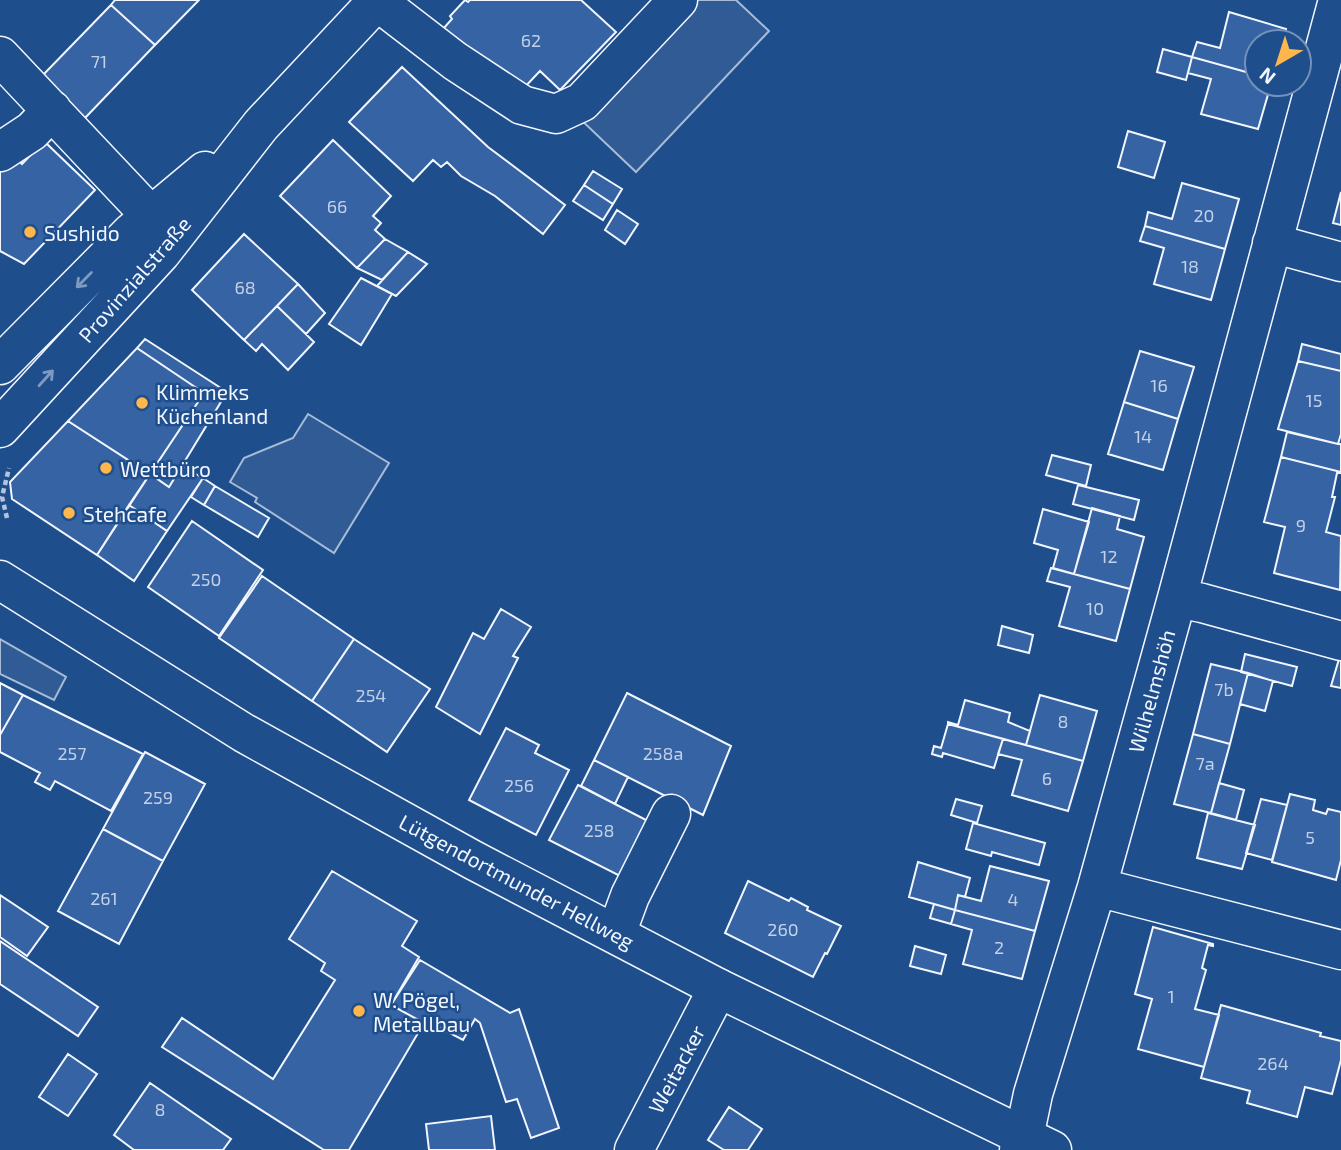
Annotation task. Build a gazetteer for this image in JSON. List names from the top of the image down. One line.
{"streets":{"main road":["Provinzialstraße","Wilhelmshöh","Lütgendortmunder Hellweg","Weitacker"]},"crossings":[["Wilhelmshöh","Lütgendortmunder Hellweg"],["Lütgendortmunder Hellweg","Weitacker"]],"places":["Sushido","Klimmeks Küchenland","Wettbüro","Stehcafe","W. Pögel, Metallbau"],"house_numbers":["62","71","66","20","18","68","16","15","14","9","12","250","10","7b","254","8","257","258a","7a","6","256","259","258","5","261","4","260","2","1","264","8"],"north":"bottom left"}
